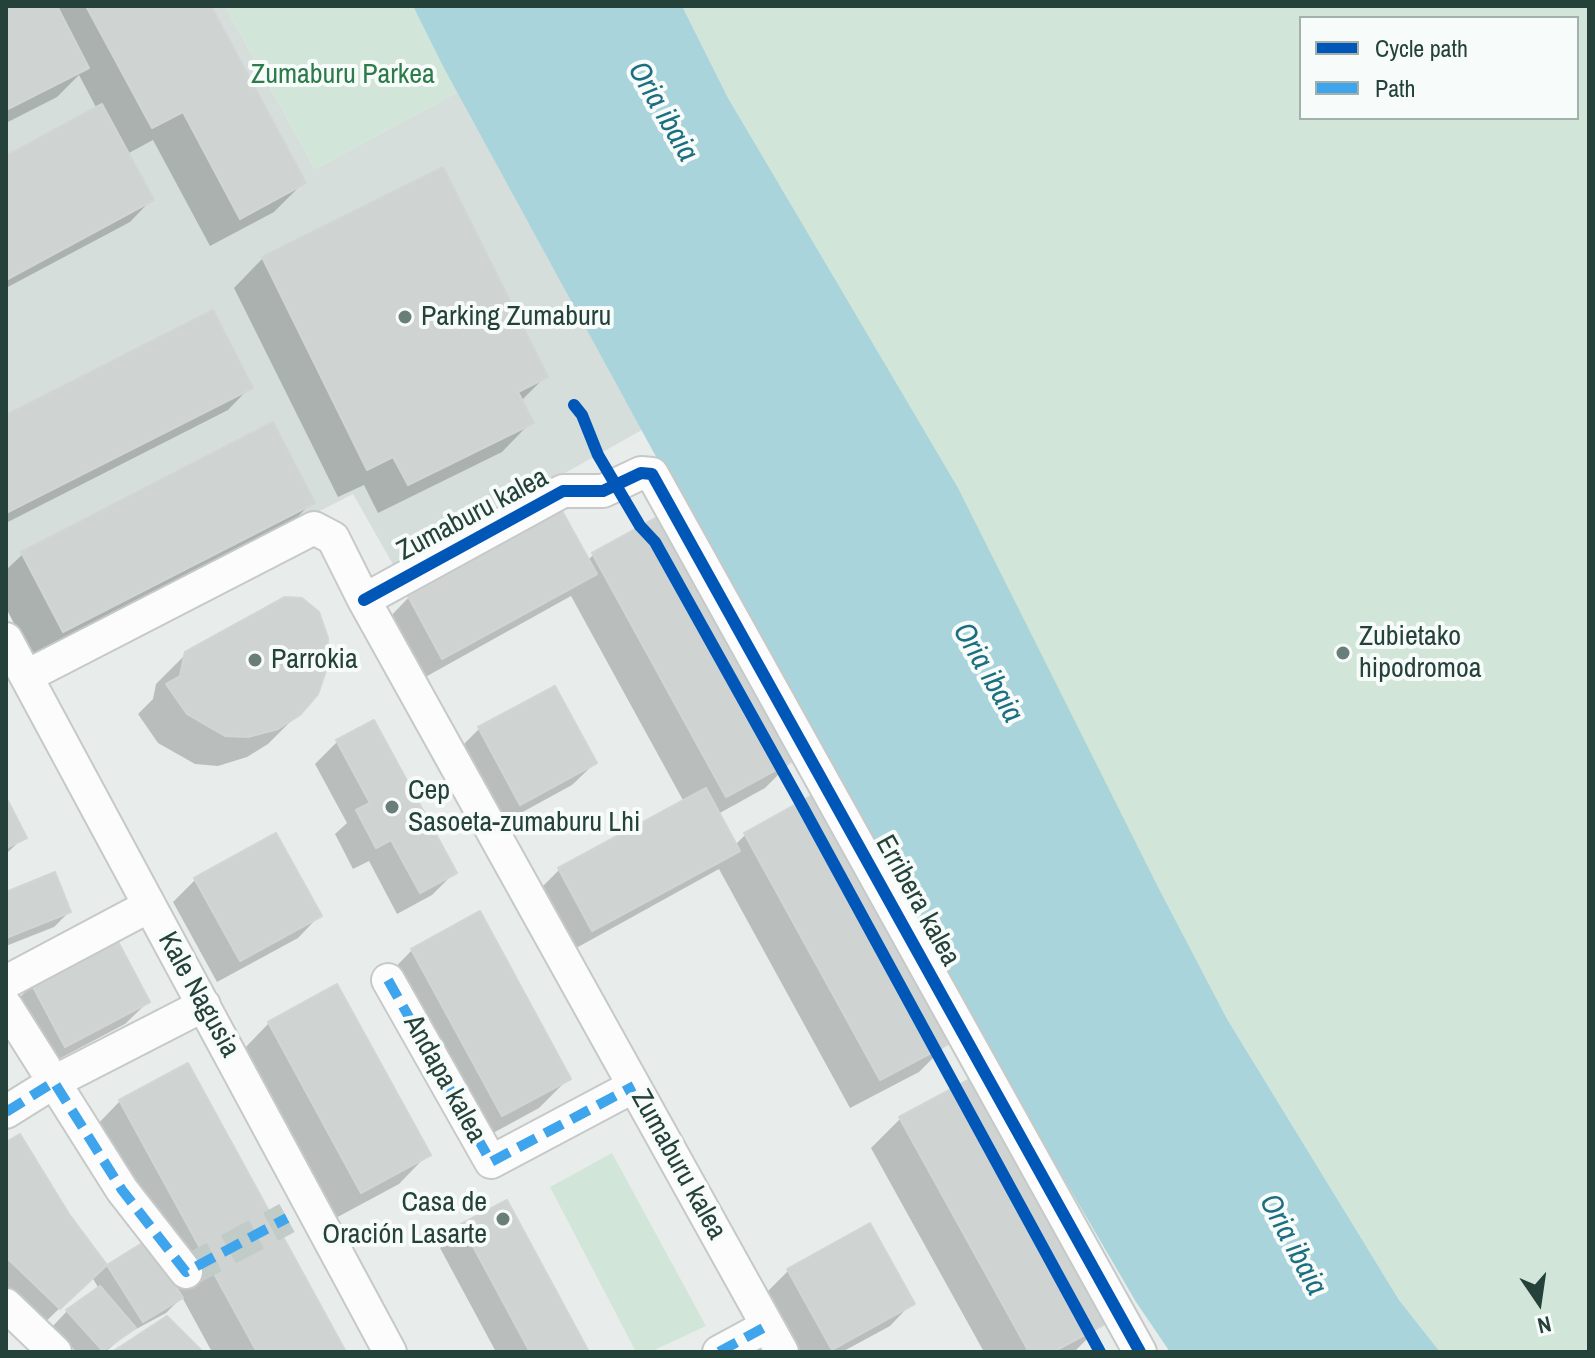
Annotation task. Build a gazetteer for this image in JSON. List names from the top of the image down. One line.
{"streets":{"street":["Zumaburu kalea","Erribera kalea","Kale Nagusia","Andapa kalea"]},"crossings":[["Zumaburu kalea","Erribera kalea"],["Zumaburu kalea","Kale Nagusia"],["Zumaburu kalea","Andapa kalea"]],"water":["Oria ibaia"],"parks":["Zumaburu Parkea"],"places":["Parking Zumaburu","Zubietako hipodromoa","Parrokia","Cep Sasoeta-zumaburu Lhi","Casa de Oración Lasarte"],"legend":["Cycle path","Path"],"north":"bottom"}
